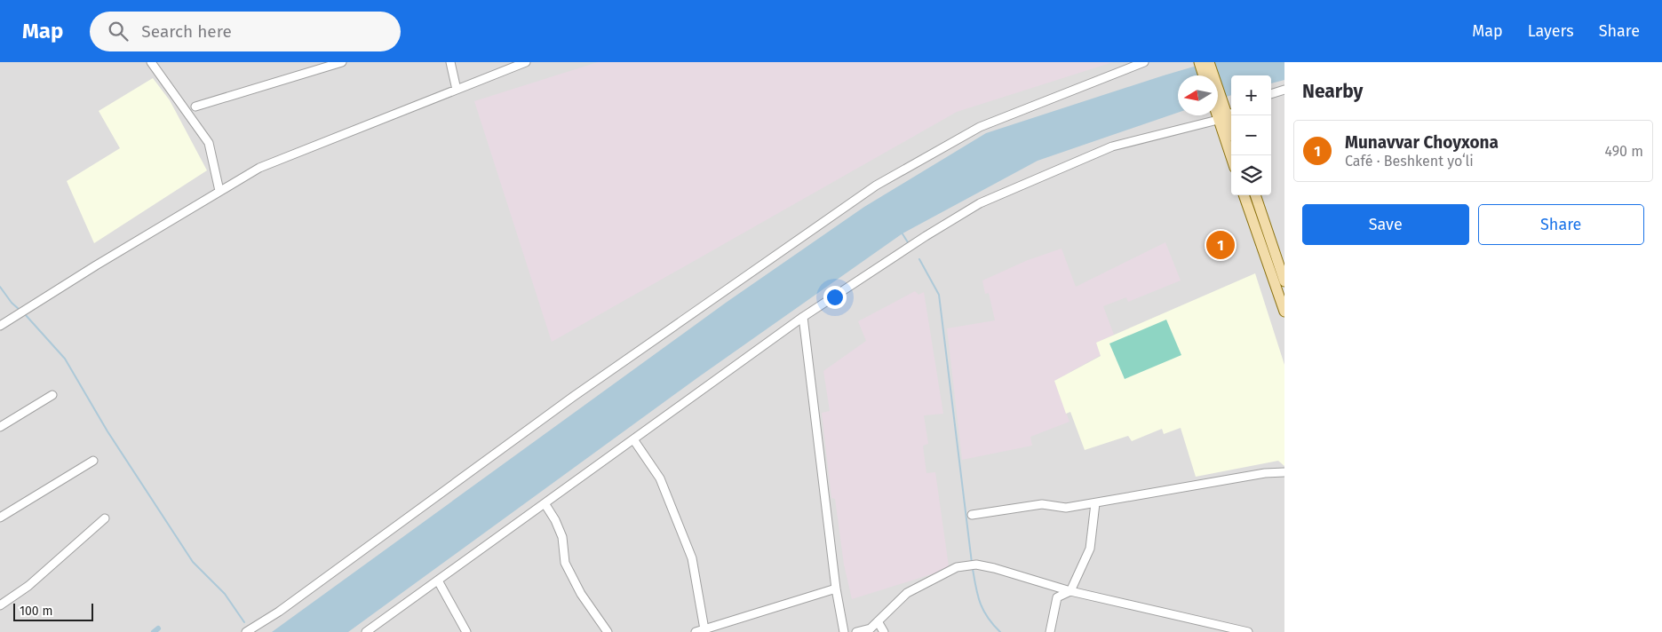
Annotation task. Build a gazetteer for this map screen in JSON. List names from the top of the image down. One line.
{"scale_bar":"100 m","north":"left","page":{"header":"Map","search":"Search here","nav":["Map","Layers","Share"],"heading":"Nearby","map_buttons":["+","−"],"list":[{"mark":"1","name":"Munavvar Choyxona","note":"Café · Beshkent yoʻli","value":"490 m"}],"buttons":["Save","Share"],"pins":"1","scale":"100 m"}}
